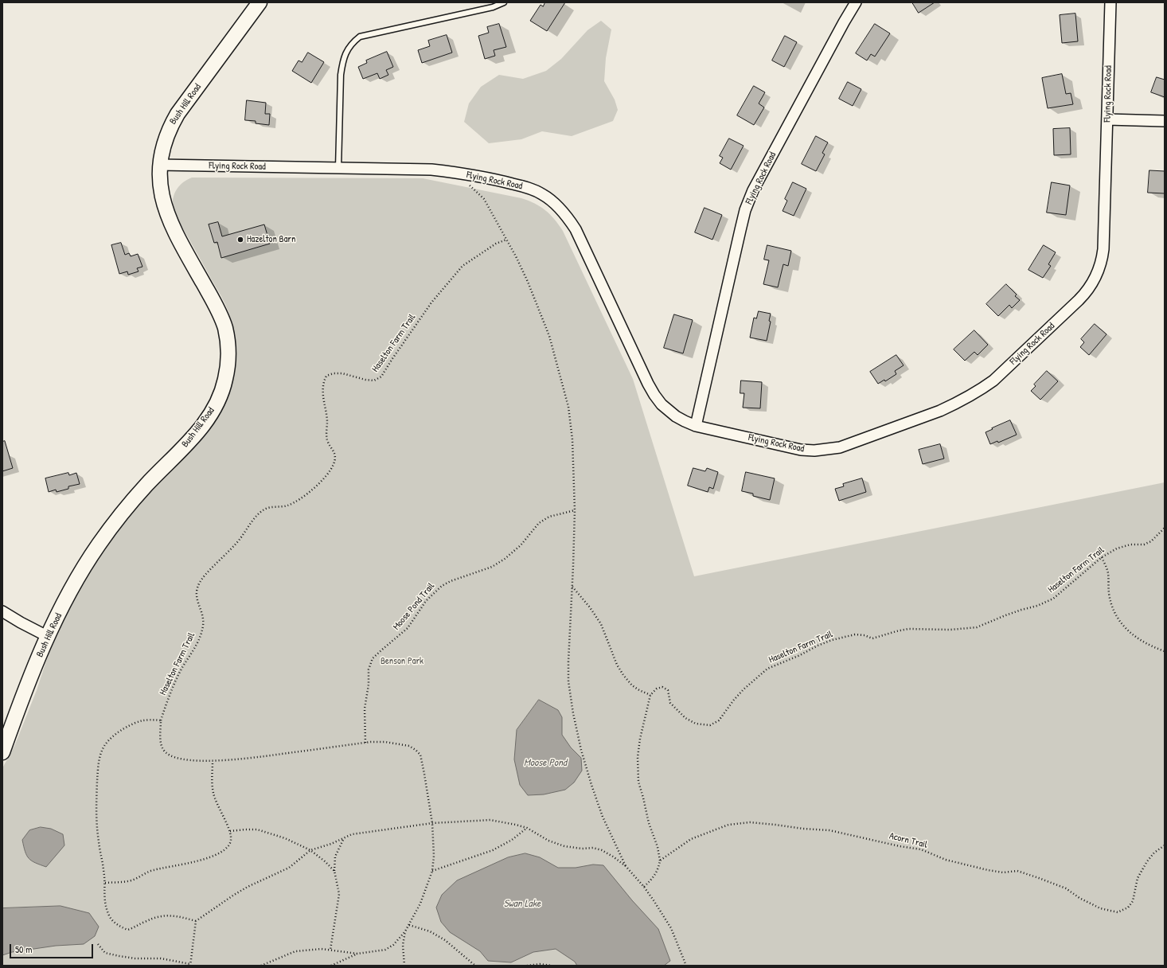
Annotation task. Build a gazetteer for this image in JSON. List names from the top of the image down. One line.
{"streets":{"street":["Flying Rock Road","Bush Hill Road"],"path":["Haselton Farm Trail","Moose Pond Trail","Acorn Trail"]},"crossings":[["Flying Rock Road","Bush Hill Road"]],"water":["Moose Pond","Swan Lake"],"parks":["Benson Park"],"places":["Hazelton Barn"],"scale_bar":"50 m"}
